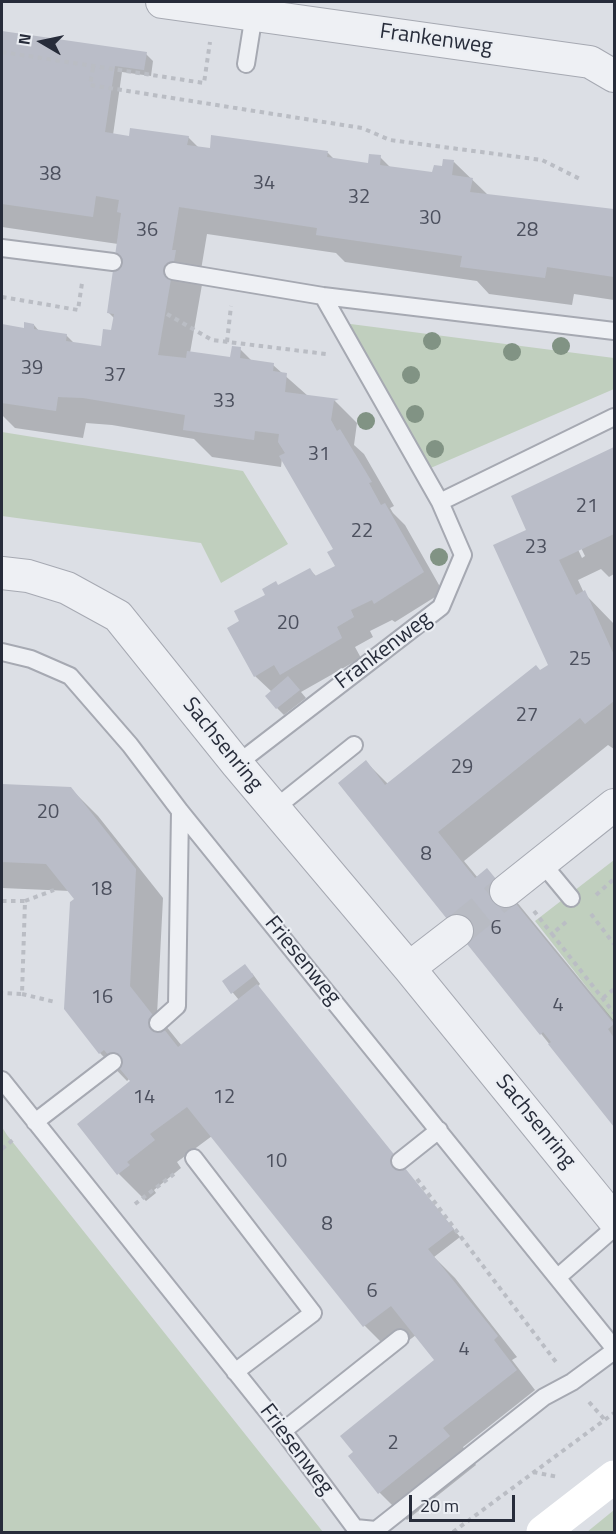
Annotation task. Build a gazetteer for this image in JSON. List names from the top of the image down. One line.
{"streets":{"street":["Frankenweg","Sachsenring"],"lane":["Friesenweg"]},"crossings":[["Frankenweg","Sachsenring"]],"house_numbers":["38","34","32","30","36","28","39","37","33","31","21","22","23","20","25","27","29","20","8","18","6","16","4","14","12","10","8","6","4","2"],"scale_bar":"20 m","north":"left"}
